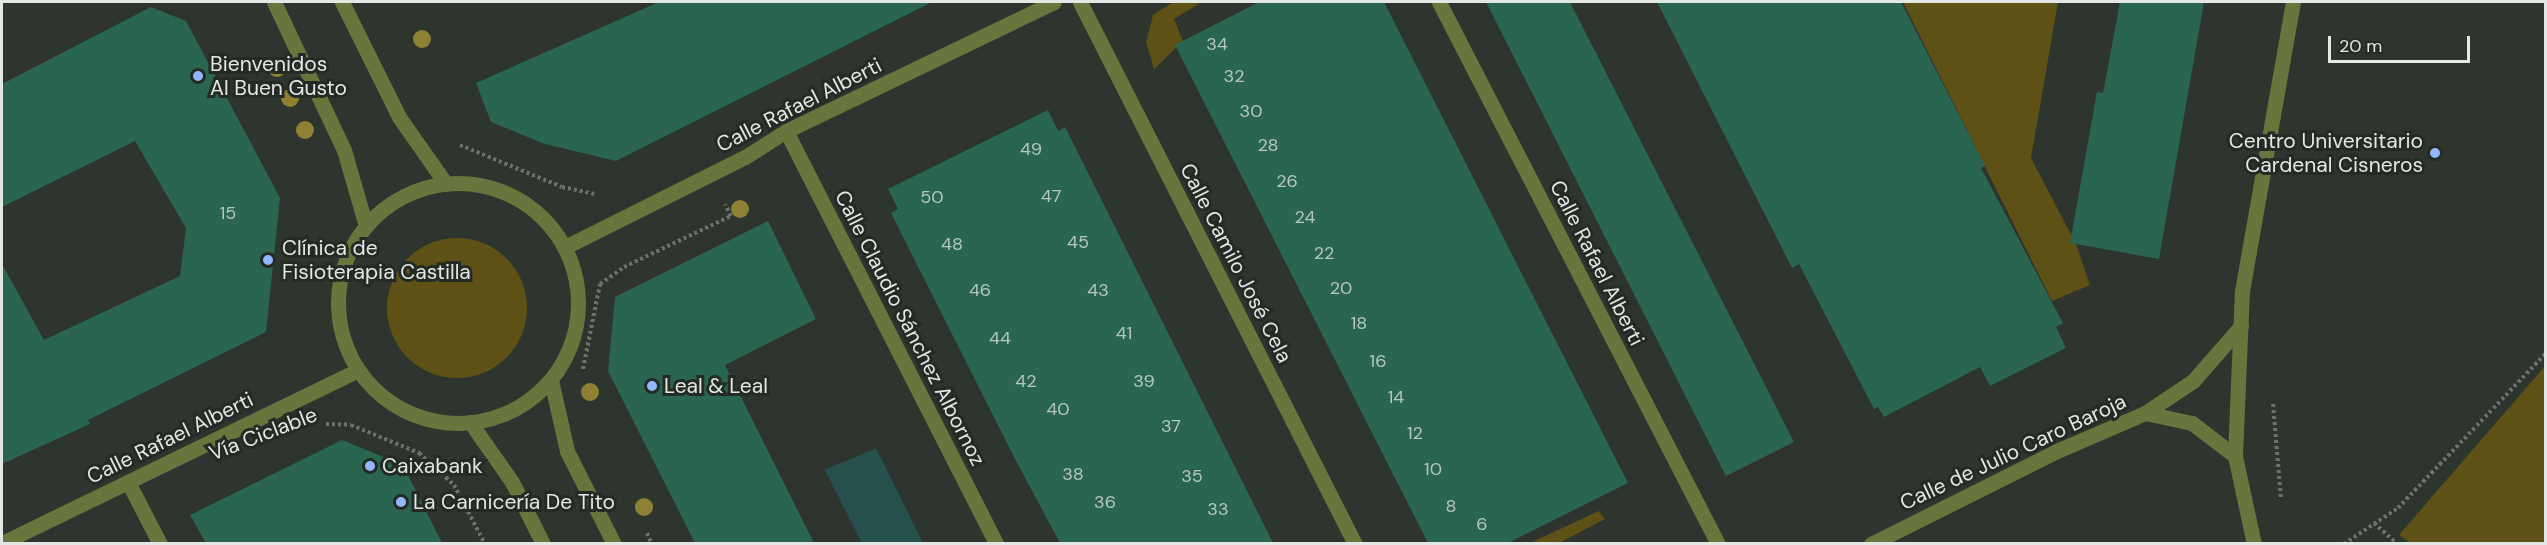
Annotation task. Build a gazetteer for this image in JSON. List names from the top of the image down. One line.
{"streets":{"street":["Calle Rafael Alberti","Calle Camilo José Cela","Calle Claudio Sánchez Albornoz","Calle de Julio Caro Baroja"],"path":["Vía Ciclable"]},"crossings":[["Calle Rafael Alberti","Calle Claudio Sánchez Albornoz"]],"places":["Bienvenidos Al Buen Gusto","Centro Universitario Cardenal Cisneros","Clínica de Fisioterapia Castilla","Leal & Leal","Caixabank","La Carnicería De Tito"],"house_numbers":["34","32","30","28","49","26","47","50","15","24","45","48","22","20","46","43","18","41","44","16","42","39","14","40","37","12","10","38","35","36","8","33","6"],"scale_bar":"20 m"}
